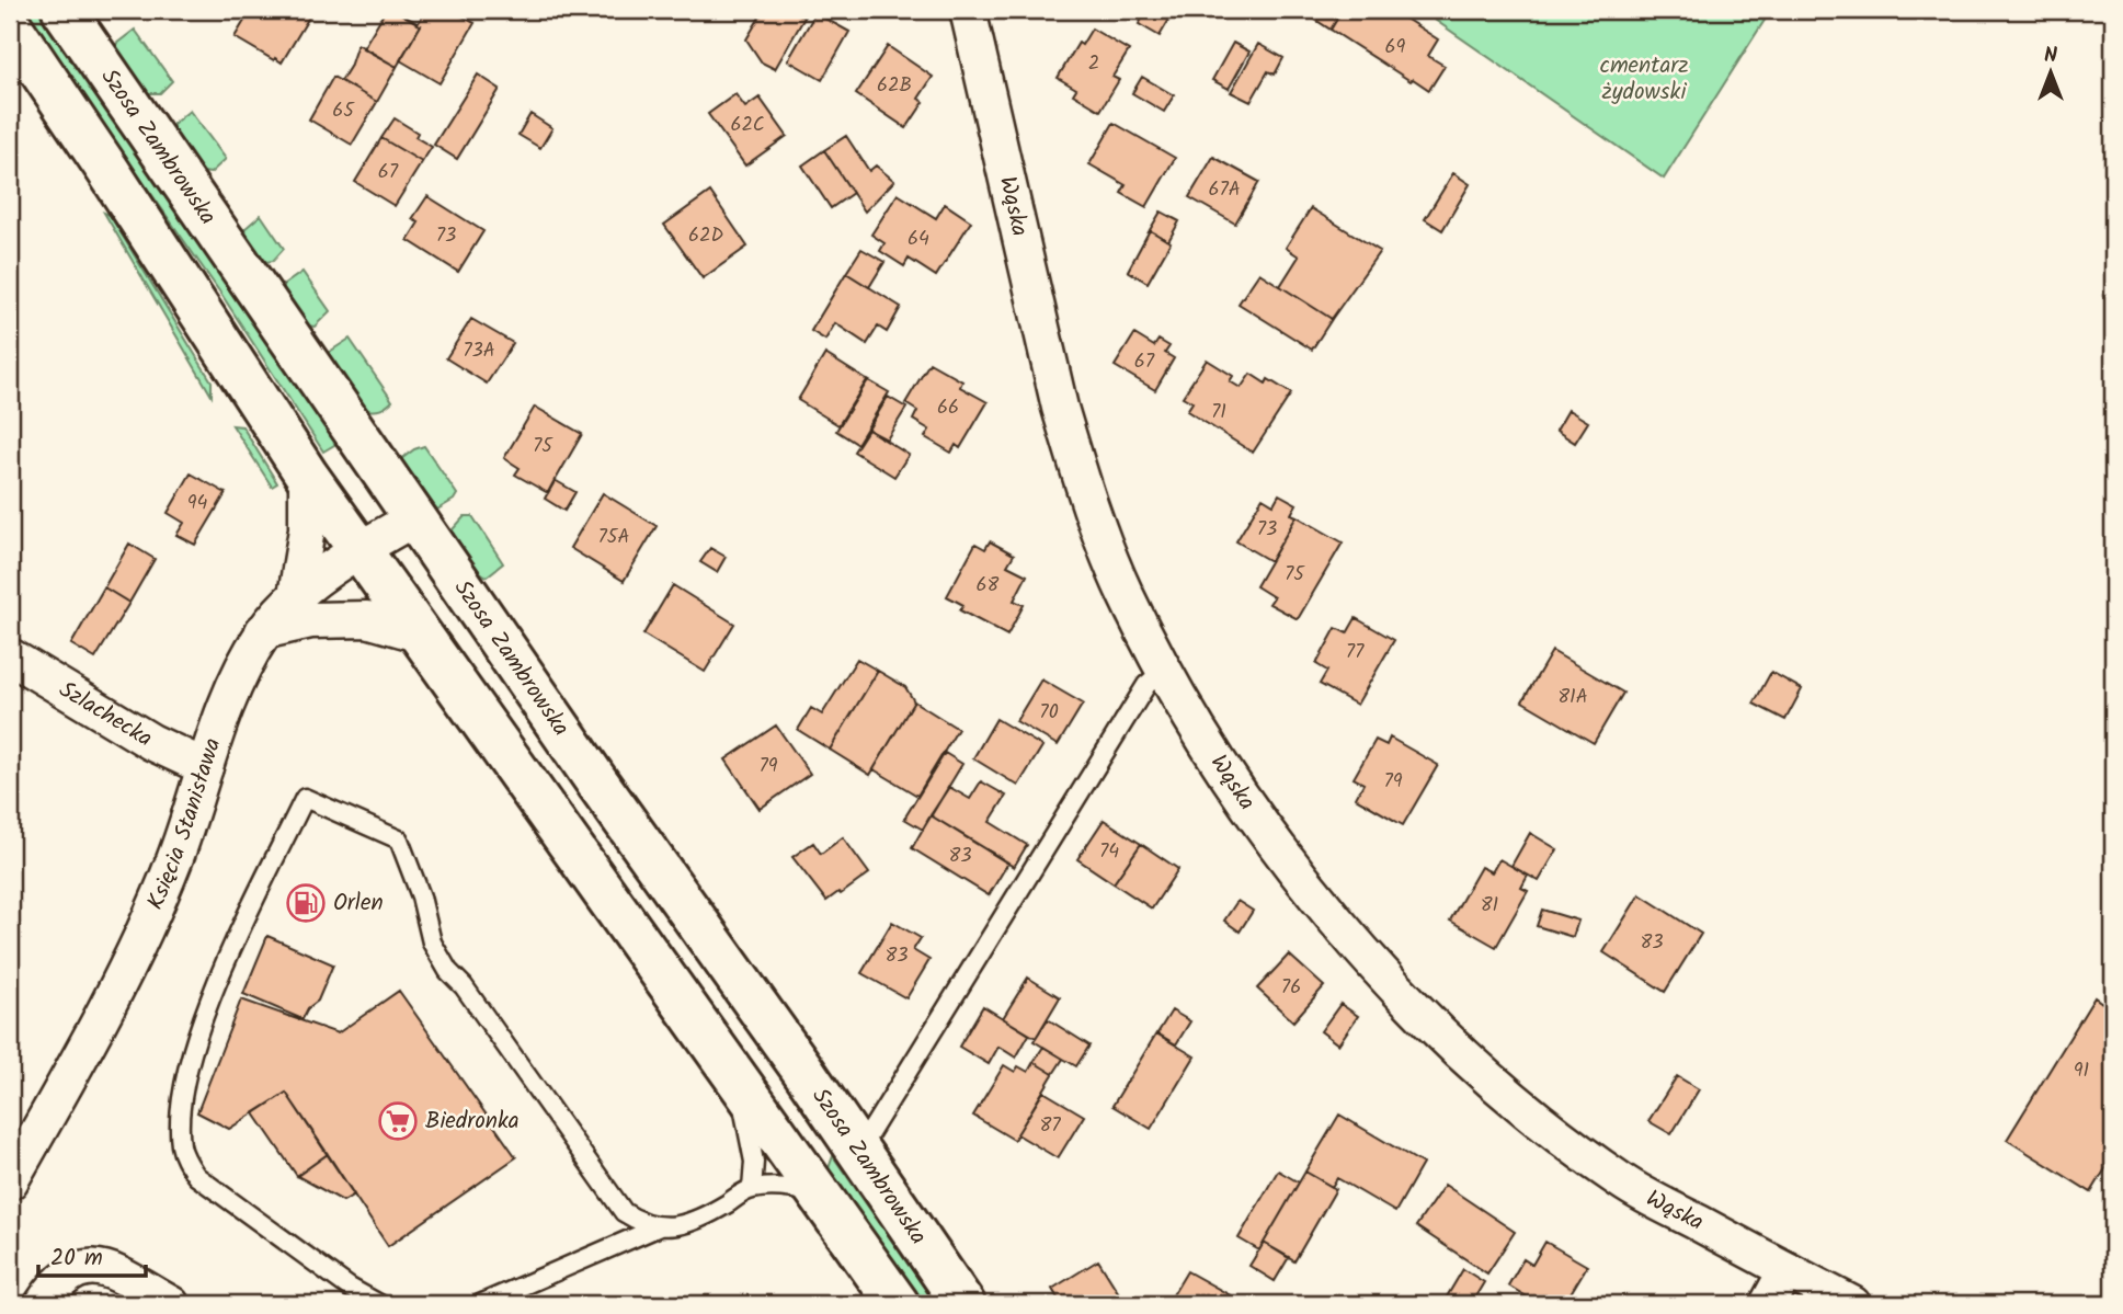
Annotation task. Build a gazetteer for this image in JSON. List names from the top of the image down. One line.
{"streets":{"main road":["Szosa Zambrowska"],"street":["Wąska","Szlachecka","Księcia Stanisława"]},"crossings":[["Szosa Zambrowska","Księcia Stanisława"],["Szlachecka","Księcia Stanisława"]],"parks":["cmentarz żydowski"],"places":{"fuel station":["Orlen"],"supermarket":["Biedronka"]},"house_numbers":["69","2","62B","65","62C","67","67A","73","62D","64","73A","67","66","71","75","94","73","75A","75","68","77","81A","70","79","79","74","83","81","83","83","76","91","87"],"scale_bar":"20 m","north":"top"}
